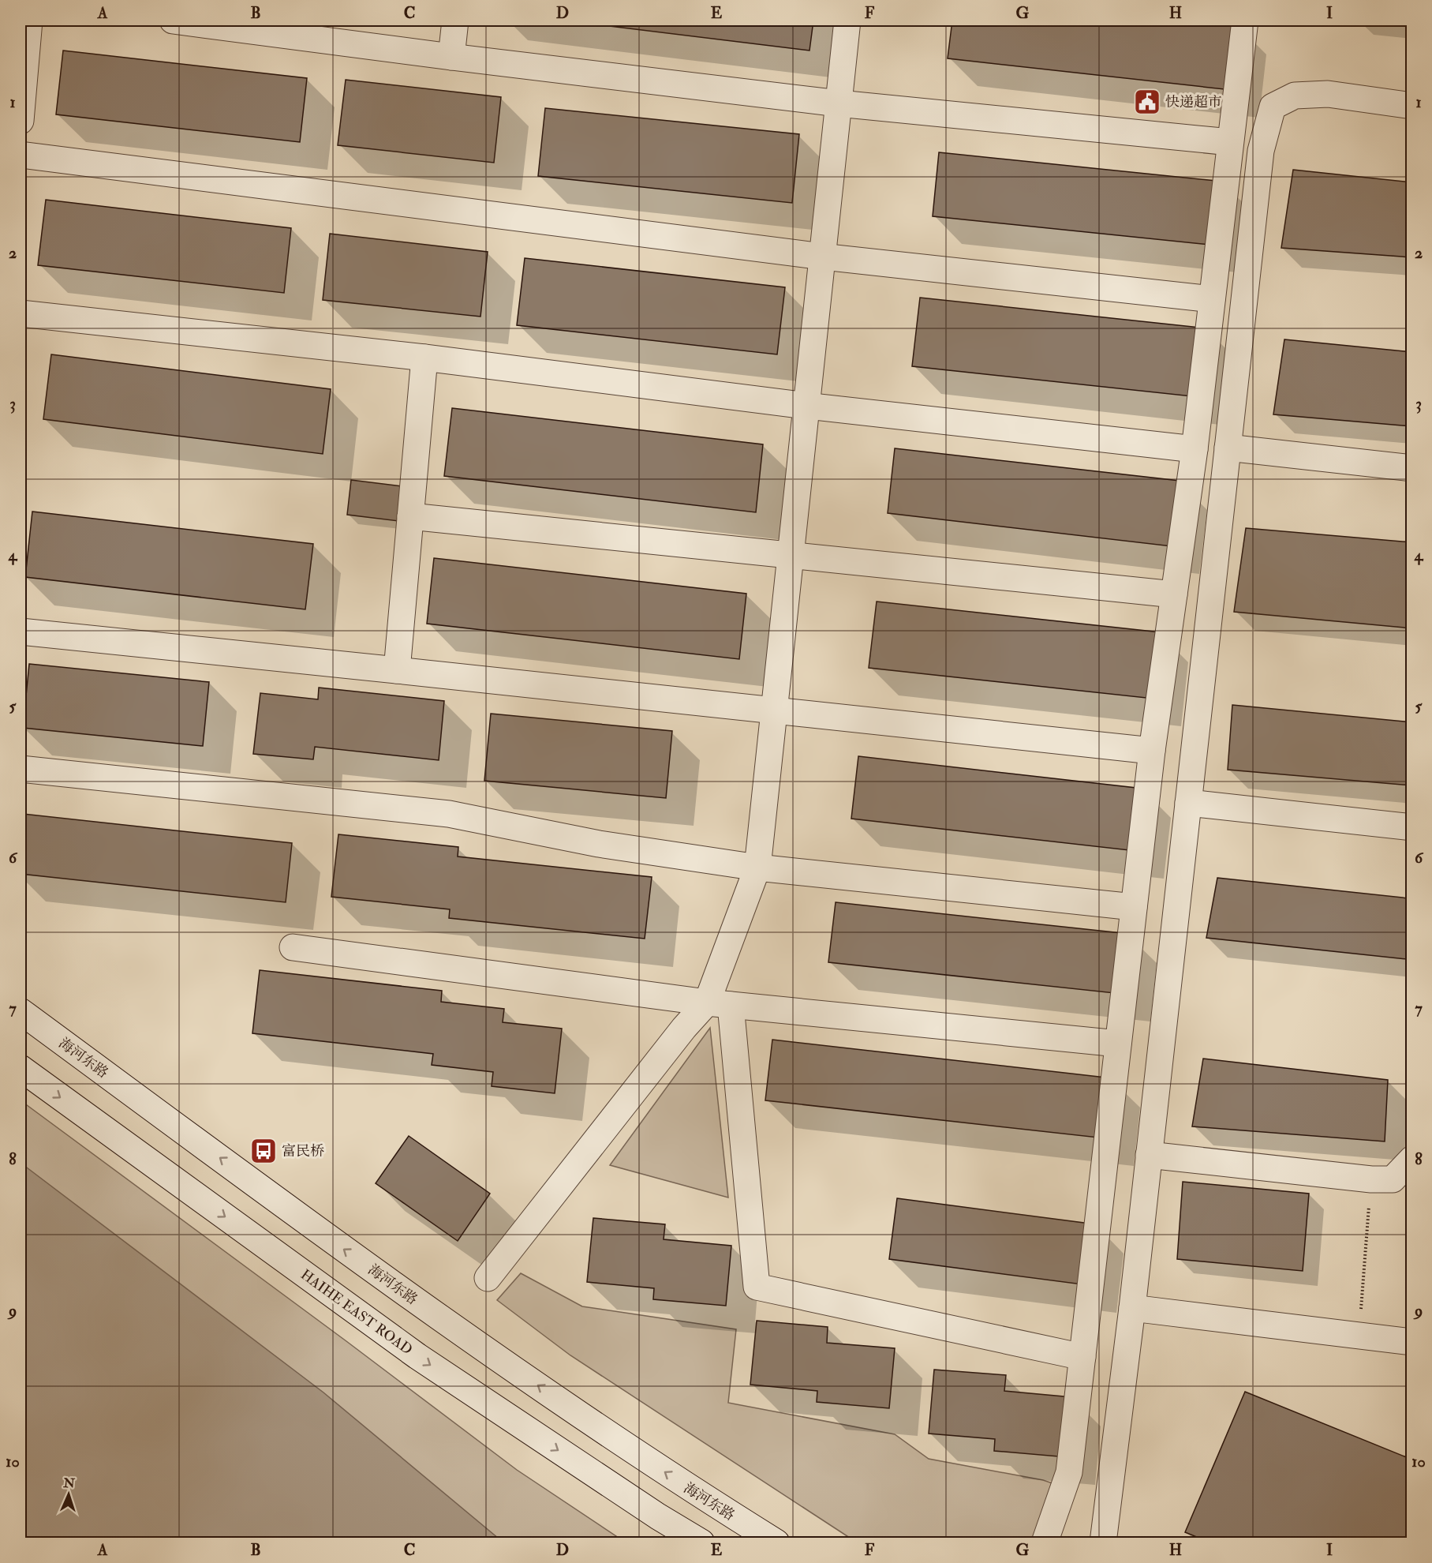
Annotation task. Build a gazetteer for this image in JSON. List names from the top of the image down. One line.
{"streets":{"street":["海河东路","HAIHE EAST ROAD"]},"one_way":["海河东路","HAIHE EAST ROAD"],"places":{"public building":["快递超市"],"bus stop":["富民桥"]},"north":"top","grid":{"columns":["A","B","C","D","E","F","G","H","I"],"rows":["1","2","3","4","5","6","7","8","9","10"]}}
